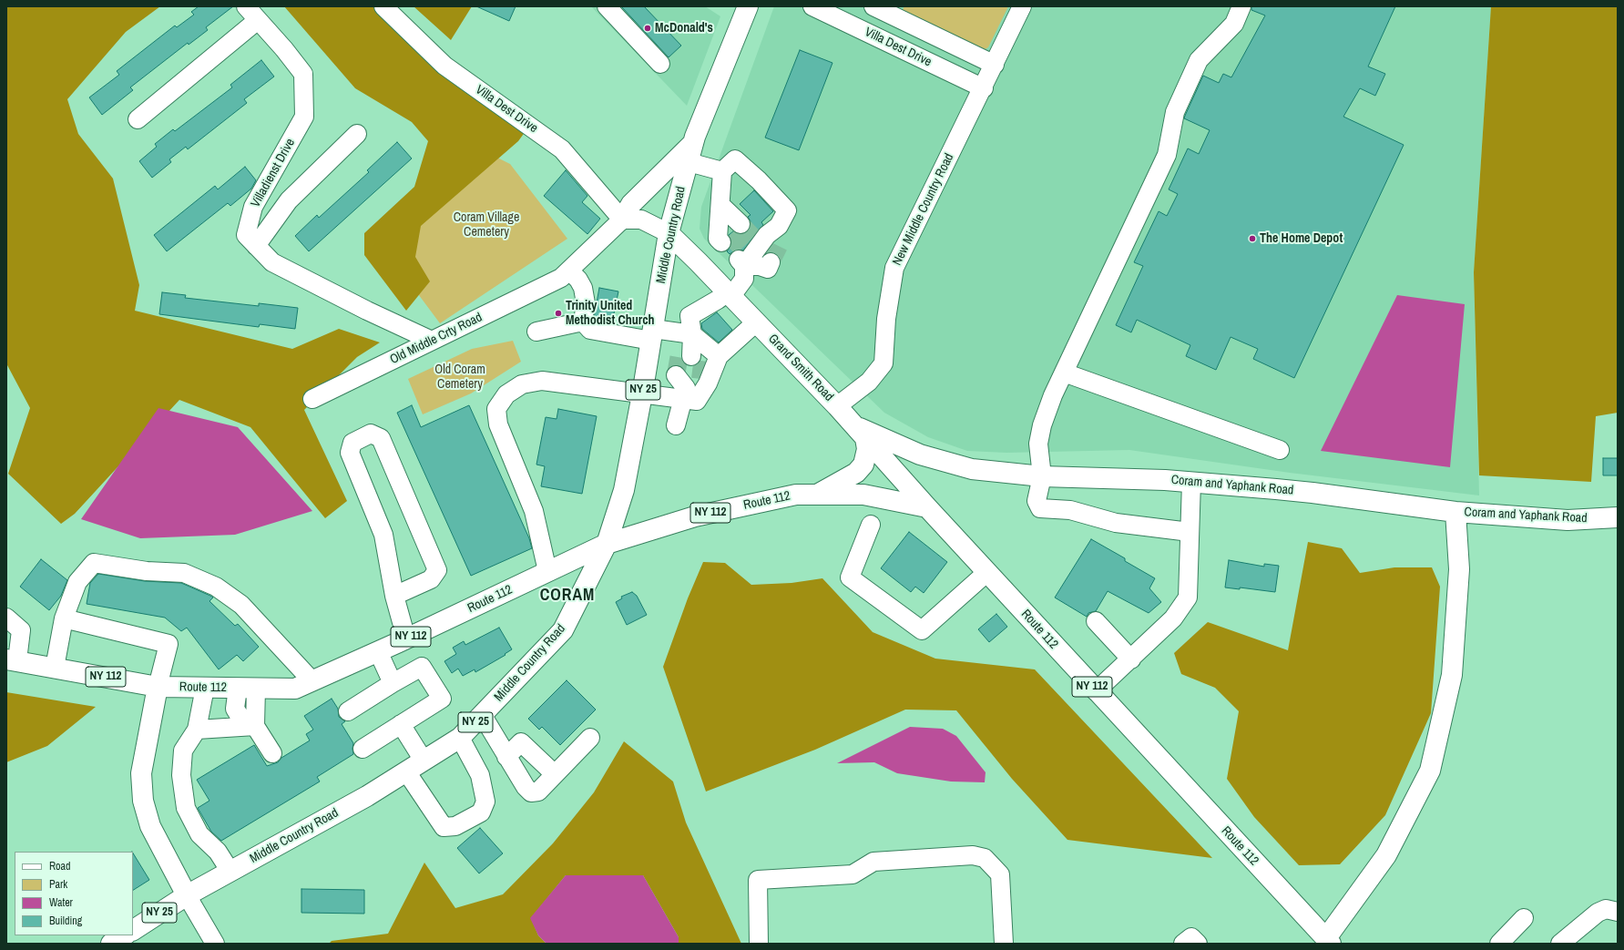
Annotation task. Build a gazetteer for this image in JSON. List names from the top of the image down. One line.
{"streets":{"main road":["Middle Country Road","Grand Smith Road","NY 25","Coram and Yaphank Road","Route 112","NY 112"],"street":["Villa Dest Drive","Villadienst Drive","New Middle Country Road","Old Middle Crty Road"]},"crossings":[["Villa Dest Drive","New Middle Country Road"],["Villa Dest Drive","Old Middle Crty Road"],["Villadienst Drive","Old Middle Crty Road"],["New Middle Country Road","Grand Smith Road"],["Middle Country Road","Grand Smith Road"],["Middle Country Road","Route 112"],["Grand Smith Road","Coram and Yaphank Road"],["Grand Smith Road","Route 112"]],"districts":["CORAM"],"parks":["Coram Village Cemetery","Old Coram Cemetery"],"places":["McDonald's","The Home Depot","Trinity United Methodist Church"],"legend":["Road","Park","Water","Building"]}
